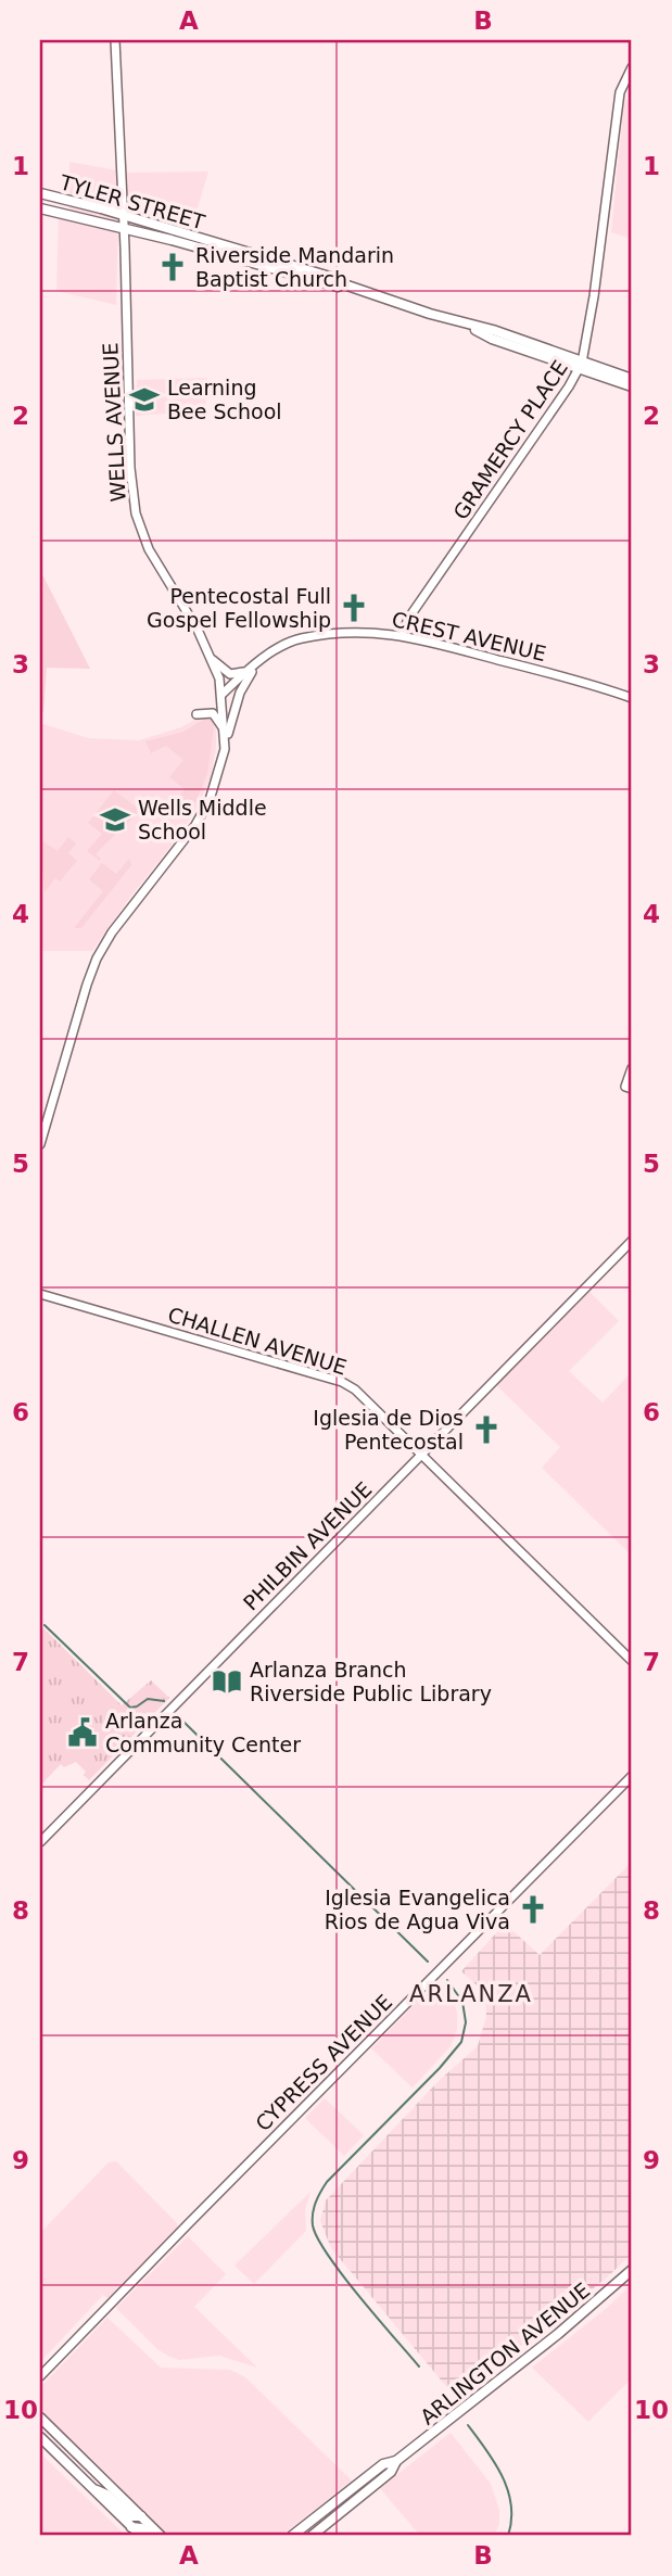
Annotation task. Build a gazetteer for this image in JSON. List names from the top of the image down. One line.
{"streets":{"main road":["TYLER STREET","ARLINGTON AVENUE"],"street":["WELLS AVENUE","GRAMERCY PLACE","CREST AVENUE","CHALLEN AVENUE","PHILBIN AVENUE","CYPRESS AVENUE"]},"crossings":[["TYLER STREET","WELLS AVENUE"],["TYLER STREET","GRAMERCY PLACE"],["WELLS AVENUE","CREST AVENUE"],["GRAMERCY PLACE","CREST AVENUE"],["CHALLEN AVENUE","PHILBIN AVENUE"]],"districts":["ARLANZA"],"places":{"church":["Riverside Mandarin Baptist Church","Pentecostal Full Gospel Fellowship","Iglesia de Dios Pentecostal","Iglesia Evangelica Rios de Agua Viva"],"school or university":["Learning Bee School","Wells Middle School"],"library":["Arlanza Branch Riverside Public Library"],"public building":["Arlanza Community Center"]},"grid":{"columns":["A","B"],"rows":["1","2","3","4","5","6","7","8","9","10"]}}
